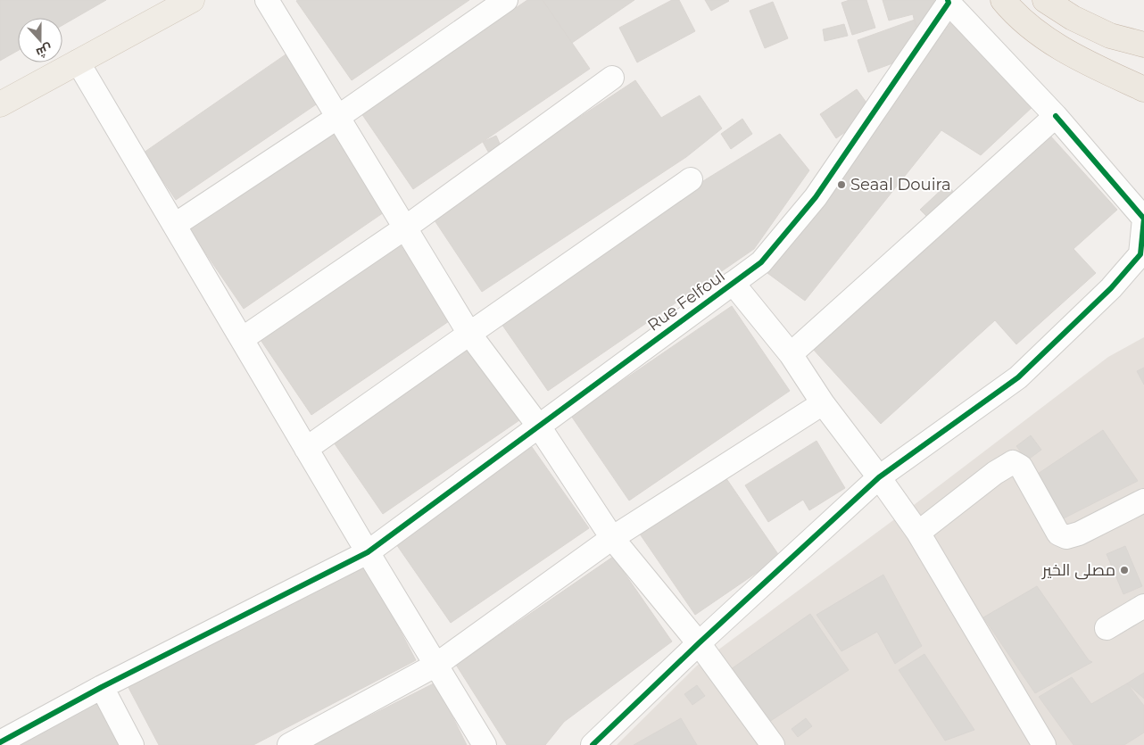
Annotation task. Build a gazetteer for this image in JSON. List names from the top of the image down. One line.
{"streets":{"street":["Rue Felfoul"]},"places":["Seaal Douira","مصلى الخير"],"north":"bottom"}
